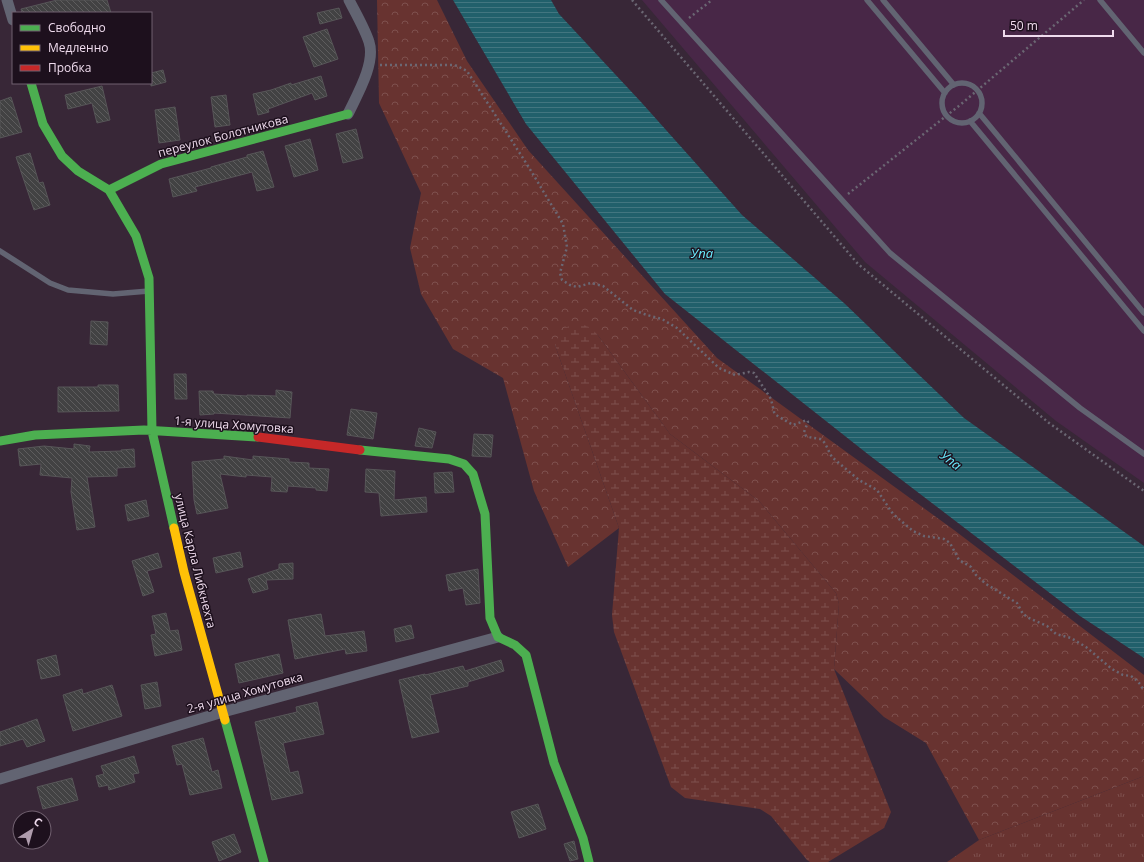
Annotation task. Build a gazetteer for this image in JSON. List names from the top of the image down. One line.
{"streets":{"street":["переулок Болотникова","1-я улица Хомутовка","улица Карла Либкнехта","2-я улица Хомутовка"]},"crossings":[["переулок Болотникова","улица Карла Либкнехта"],["1-я улица Хомутовка","улица Карла Либкнехта"],["1-я улица Хомутовка","2-я улица Хомутовка"],["улица Карла Либкнехта","2-я улица Хомутовка"]],"water":["Упа"],"legend":["Свободно","Медленно","Пробка"],"scale_bar":"50 m","north":"top right"}
